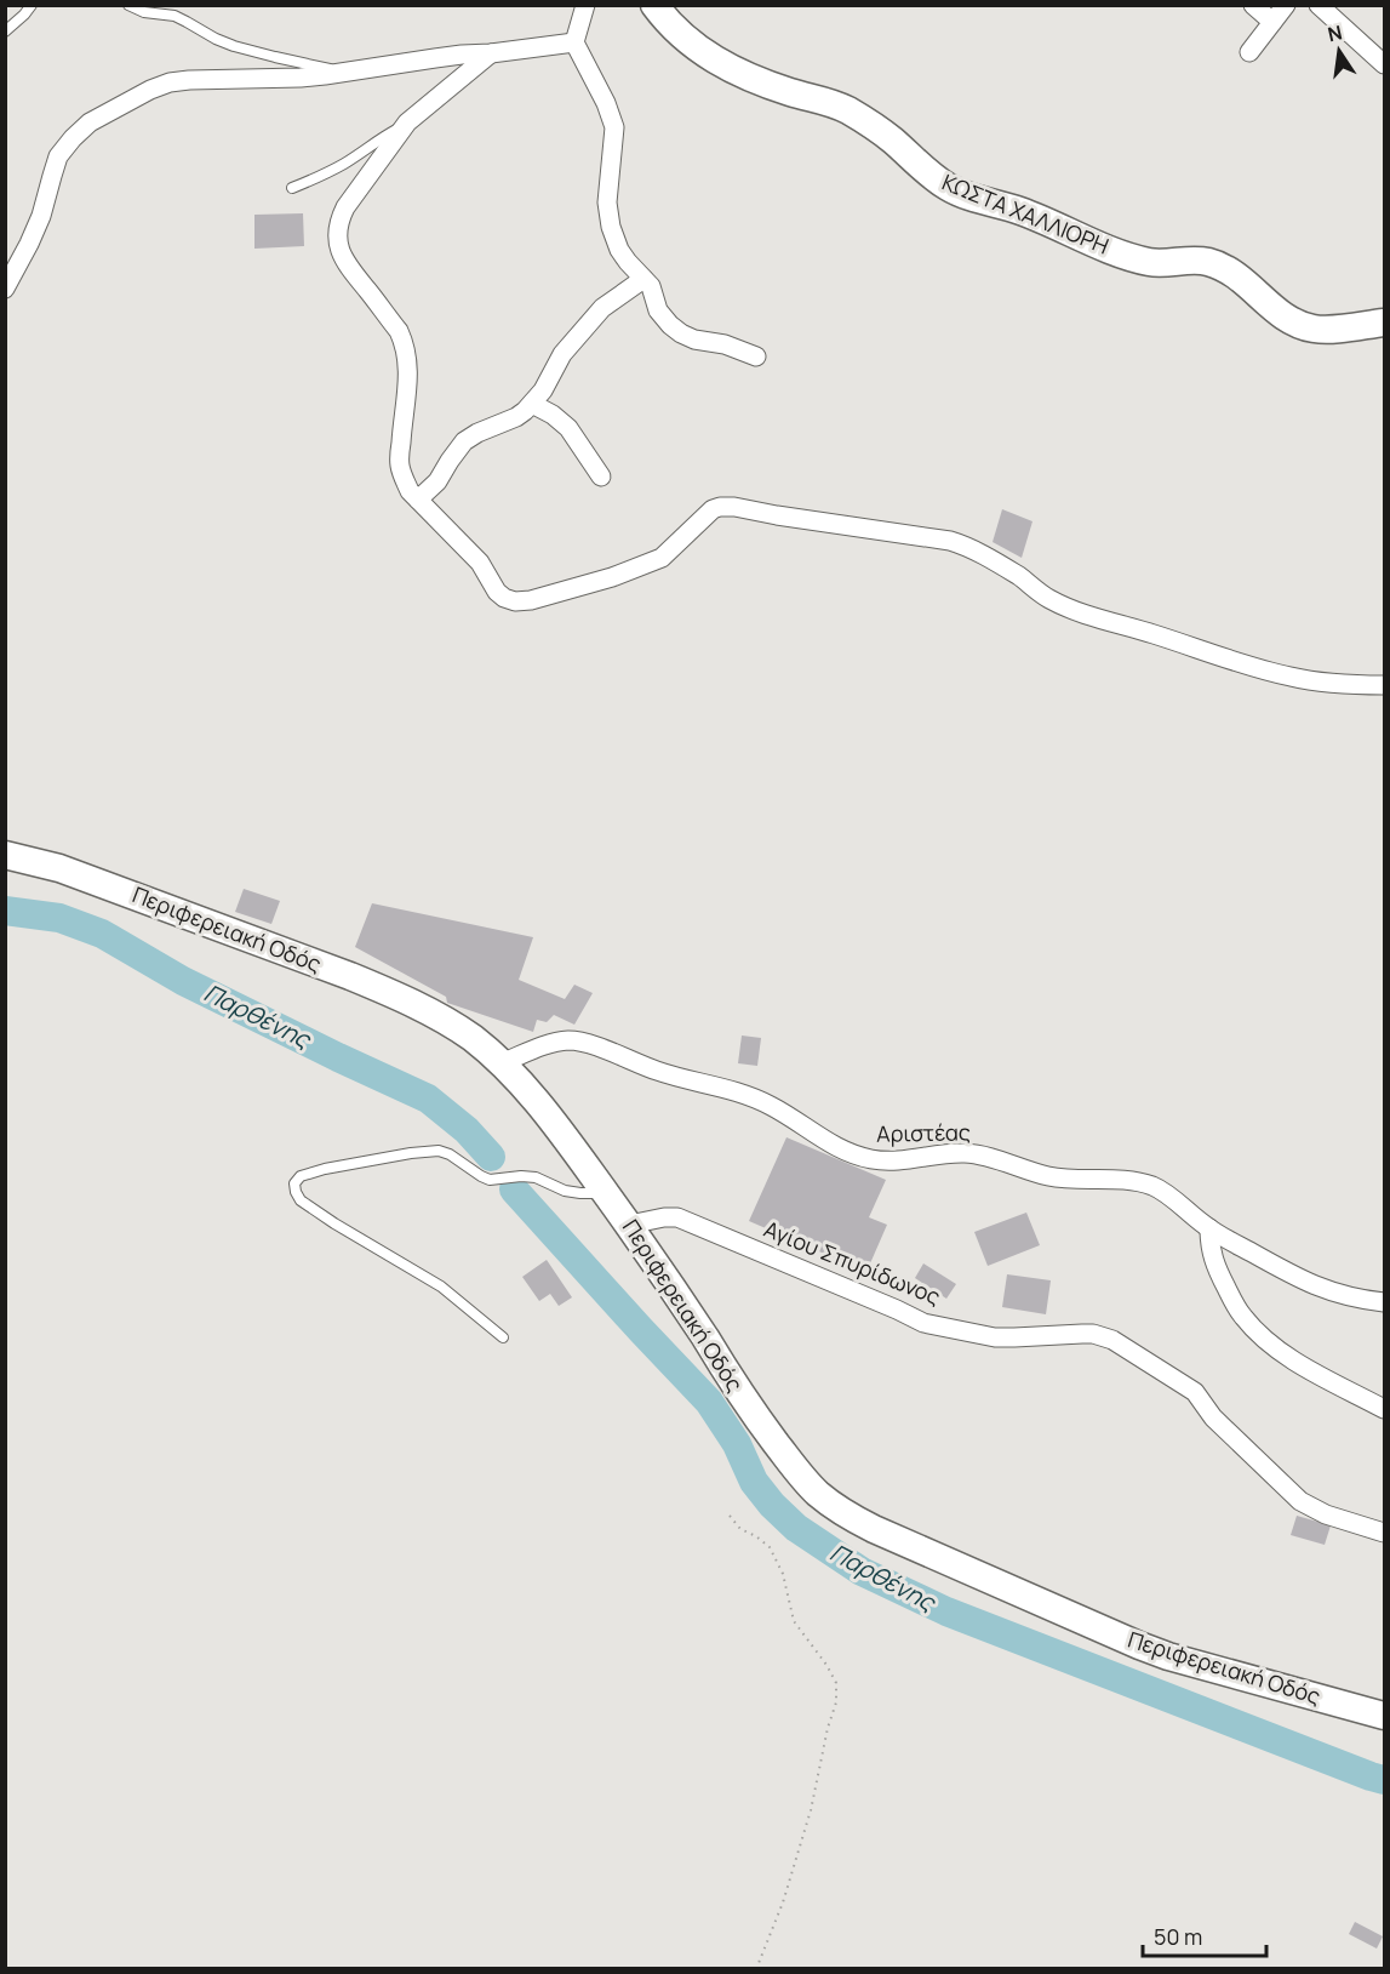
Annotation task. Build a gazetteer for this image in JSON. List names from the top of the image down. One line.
{"streets":{"main road":["ΚΩΣΤΑ ΧΑΛΛΙΟΡΗ","Περιφερειακή Οδός"],"street":["Αριστέας","Αγίου Σπυρίδωνος"]},"crossings":[["Περιφερειακή Οδός","Αριστέας"],["Περιφερειακή Οδός","Αγίου Σπυρίδωνος"]],"water":["Παρθένης"],"scale_bar":"50 m","north":"top"}
